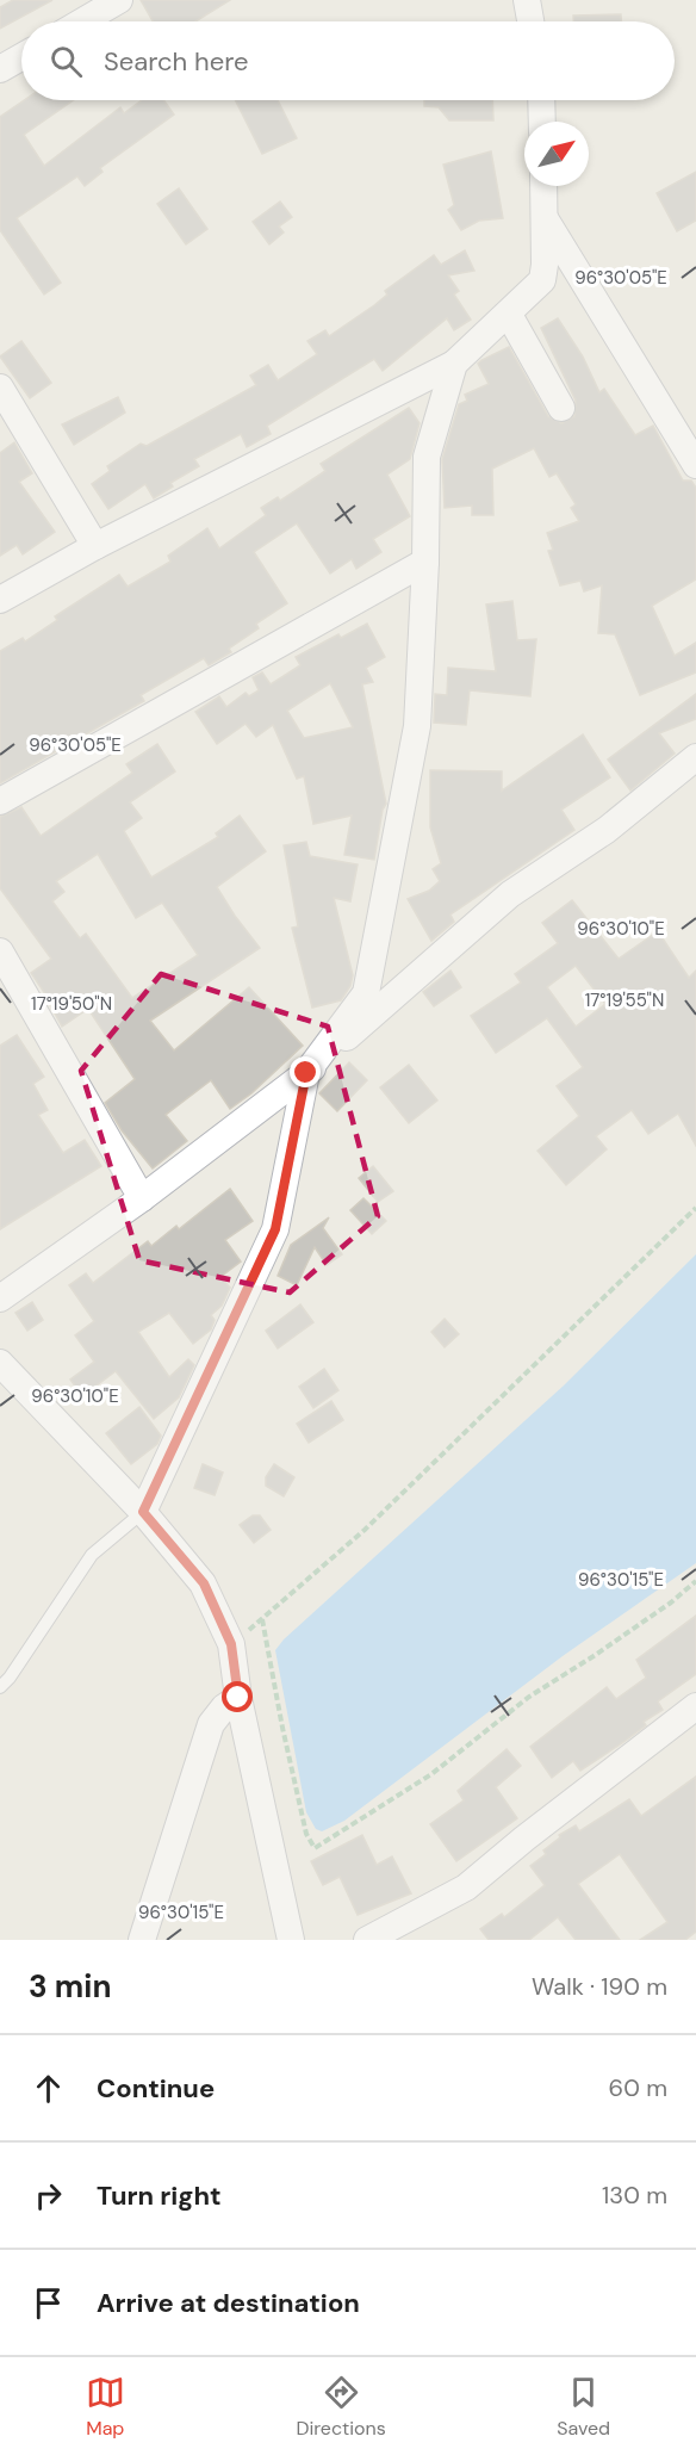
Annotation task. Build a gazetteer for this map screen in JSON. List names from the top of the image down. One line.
{"north":"top right","page":{"search":"Search here","heading":["3 min","Walk · 190 m"],"list":[["Continue","60 m"],["Turn right","130 m"],"Arrive at destination"],"nav":["Map","Directions","Saved"]},"coordinates":["96°30'05\"E","96°30'10\"E","17°19'55\"N","17°19'50\"N","96°30'15\"E"]}
